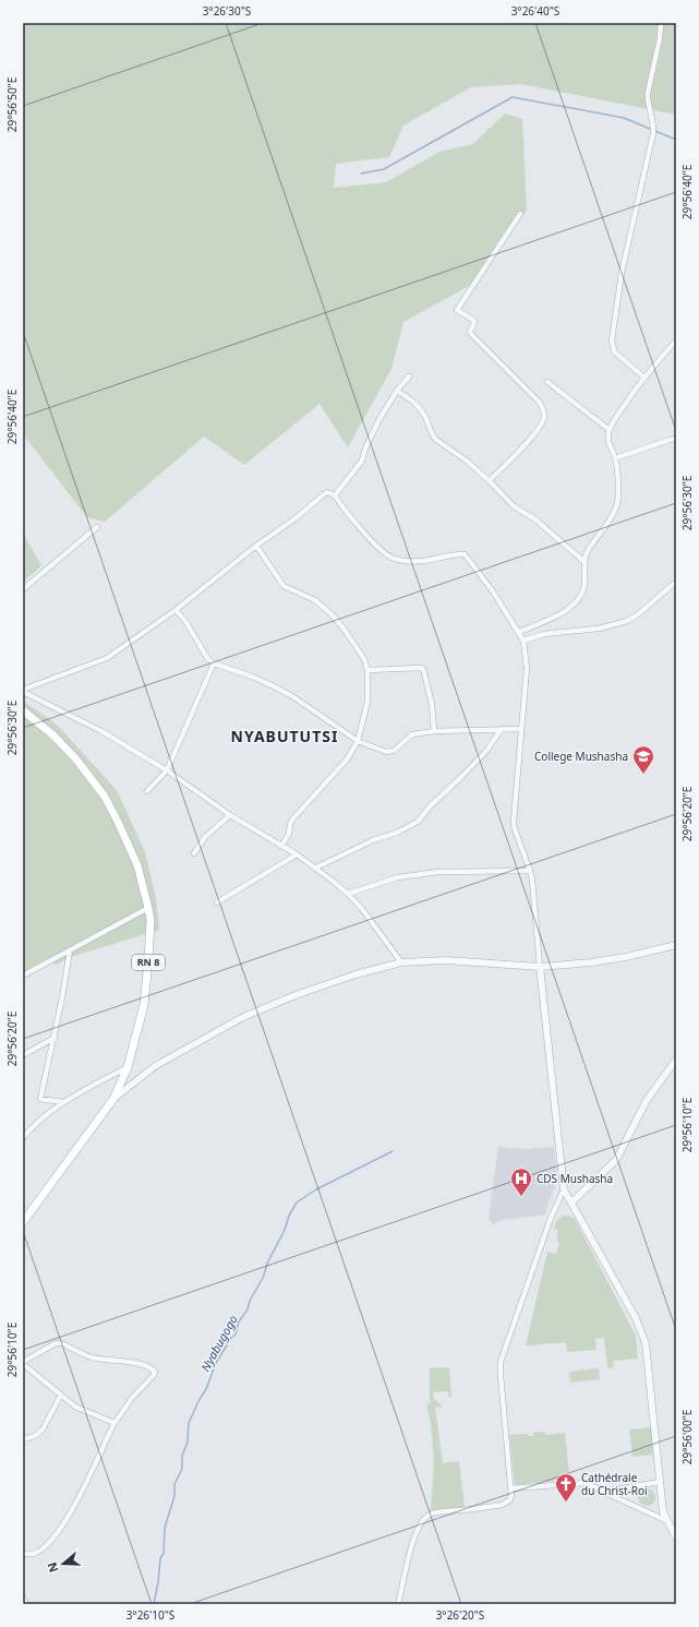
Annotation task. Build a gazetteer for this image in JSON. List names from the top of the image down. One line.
{"streets":{"main road":["RN 8"]},"districts":["NYABUTUTSI"],"water":["Nyabugogo"],"places":{"school or university":["College Mushasha"],"hospital":["CDS Mushasha"],"church":["Cathédrale du Christ-Roi"]},"north":"left","coordinates":["3°26'30\"S","3°26'40\"S","29°56'50\"E","29°56'40\"E","29°56'30\"E","29°56'20\"E","29°56'10\"E","29°56'00\"E","3°26'10\"S","3°26'20\"S"]}
